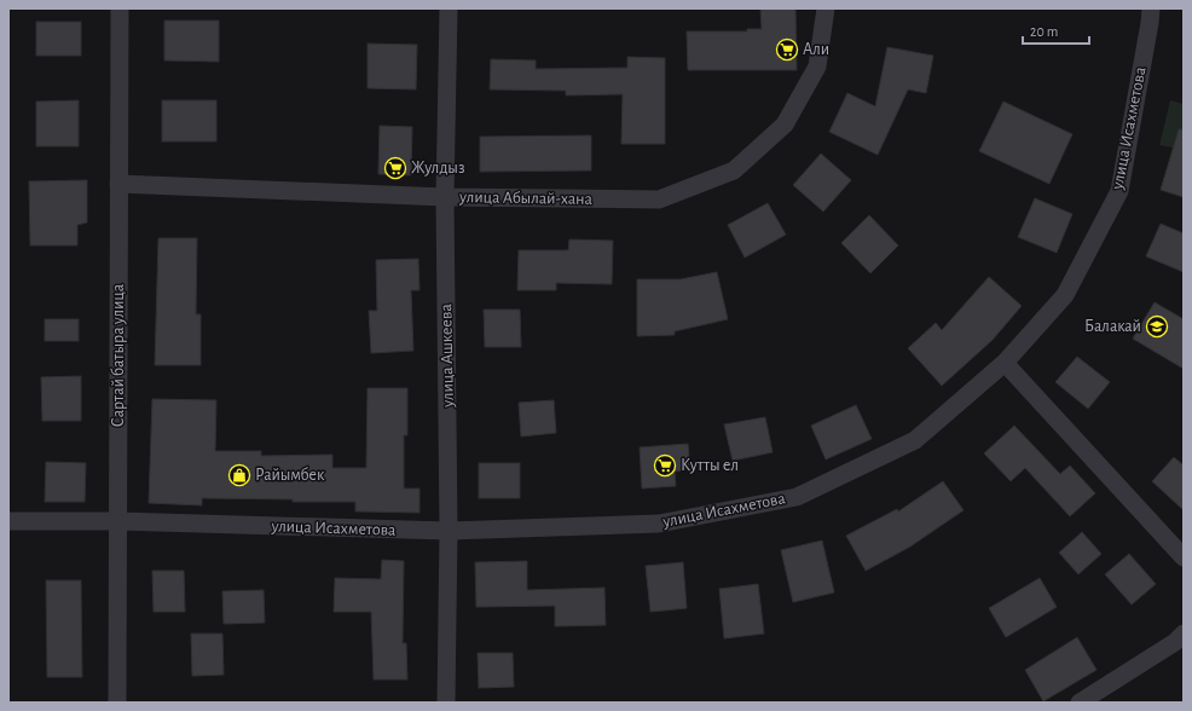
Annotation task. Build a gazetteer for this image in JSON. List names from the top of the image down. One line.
{"streets":{"street":["улица Исахметова","улица Абылай-хана","Сартай батыра улица","улица Ашкеева"]},"crossings":[["улица Исахметова","Сартай батыра улица"],["улица Исахметова","улица Ашкеева"],["улица Абылай-хана","Сартай батыра улица"],["улица Абылай-хана","улица Ашкеева"]],"places":{"supermarket":["Али","Жулдыз","Кутты ел"],"school or university":["Балакай"],"shop":["Райымбек"]},"scale_bar":"20 m"}
